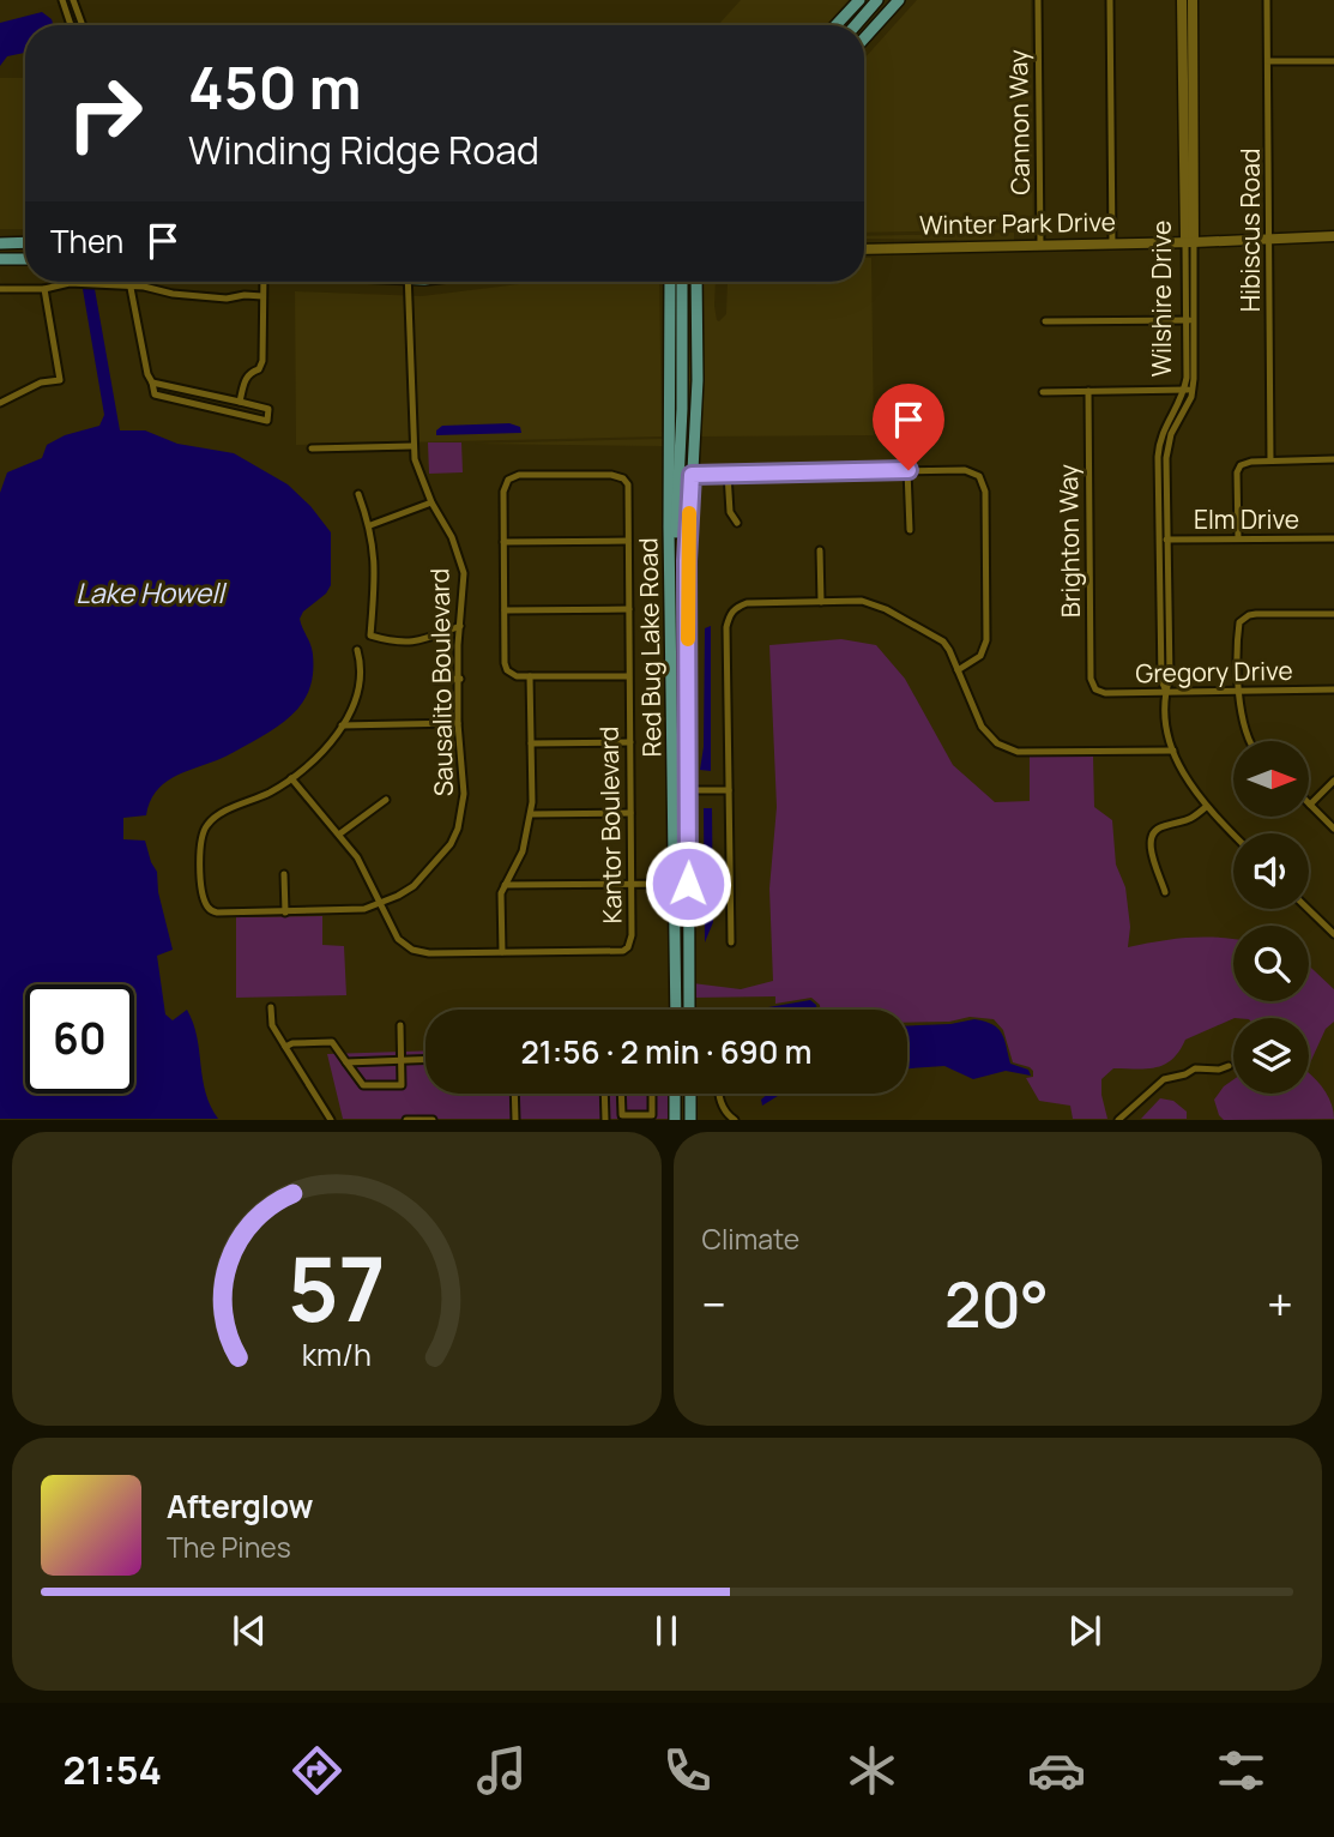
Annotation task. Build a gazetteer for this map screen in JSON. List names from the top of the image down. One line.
{"streets":{"main road":["Red Bug Lake Road"],"street":["Cannon Way","Winter Park Drive","Hibiscus Road","Wilshire Drive","Elm Drive","Brighton Way","Gregory Drive","Sausalito Boulevard","Kantor Boulevard"]},"crossings":[["Cannon Way","Winter Park Drive"],["Winter Park Drive","Hibiscus Road"],["Winter Park Drive","Wilshire Drive"],["Wilshire Drive","Elm Drive"],["Wilshire Drive","Gregory Drive"],["Brighton Way","Gregory Drive"],["Sausalito Boulevard","Kantor Boulevard"]],"water":["Lake Howell"],"north":"right","page":{"turn":["450 m","Winding Ridge Road"],"then":"Then","limit":"60","trip":"21:56 · 2 min · 690 m","tile":"Climate","heat":["−","20°","+"],"song":["Afterglow","The Pines"],"tabs":"21:54","gauge":["57","km/h"]}}
